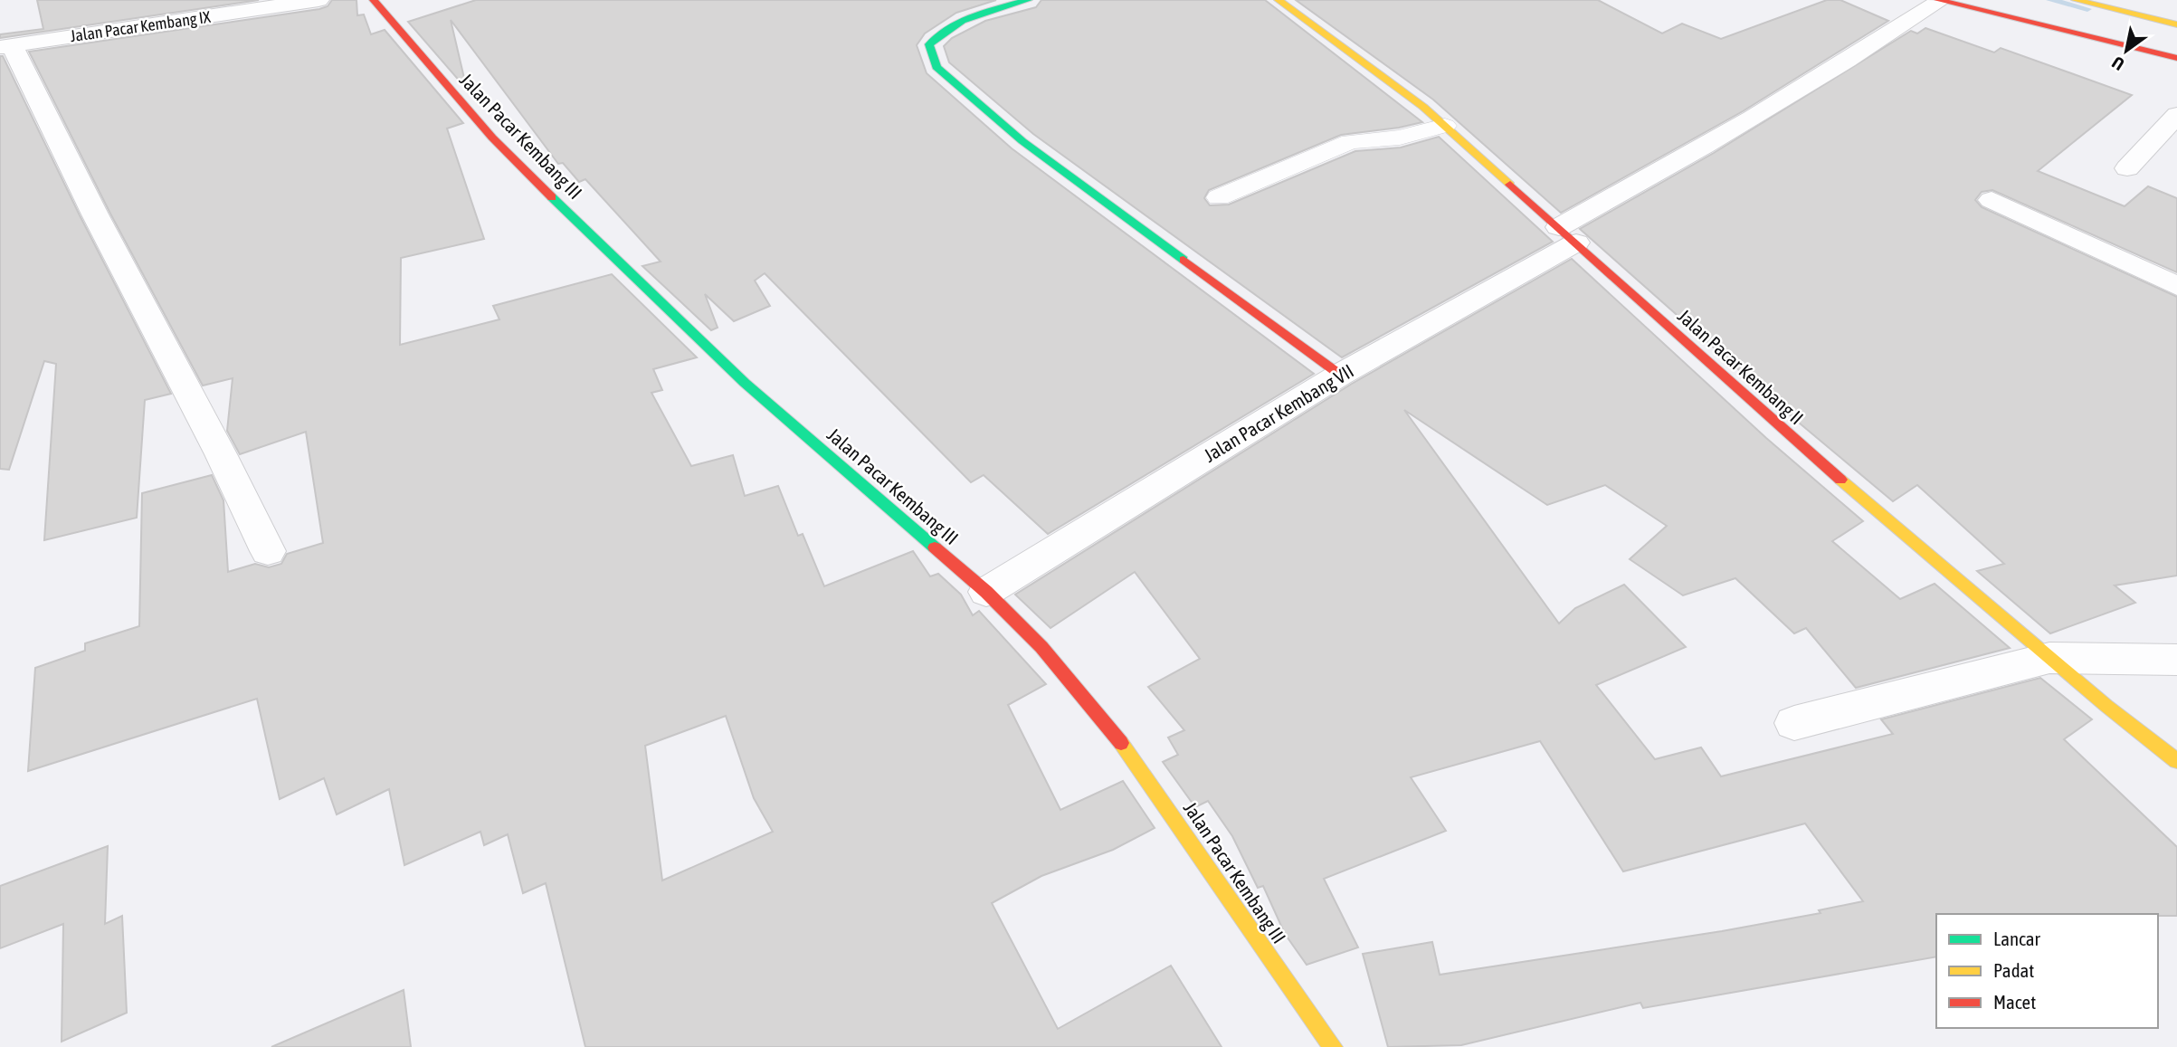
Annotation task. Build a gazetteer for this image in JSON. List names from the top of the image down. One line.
{"streets":{"street":["Jalan Pacar Kembang IX","Jalan Pacar Kembang III","Jalan Pacar Kembang II","Jalan Pacar Kembang VII"]},"crossings":[["Jalan Pacar Kembang III","Jalan Pacar Kembang VII"],["Jalan Pacar Kembang II","Jalan Pacar Kembang VII"]],"legend":["Lancar","Padat","Macet"],"north":"bottom left"}
